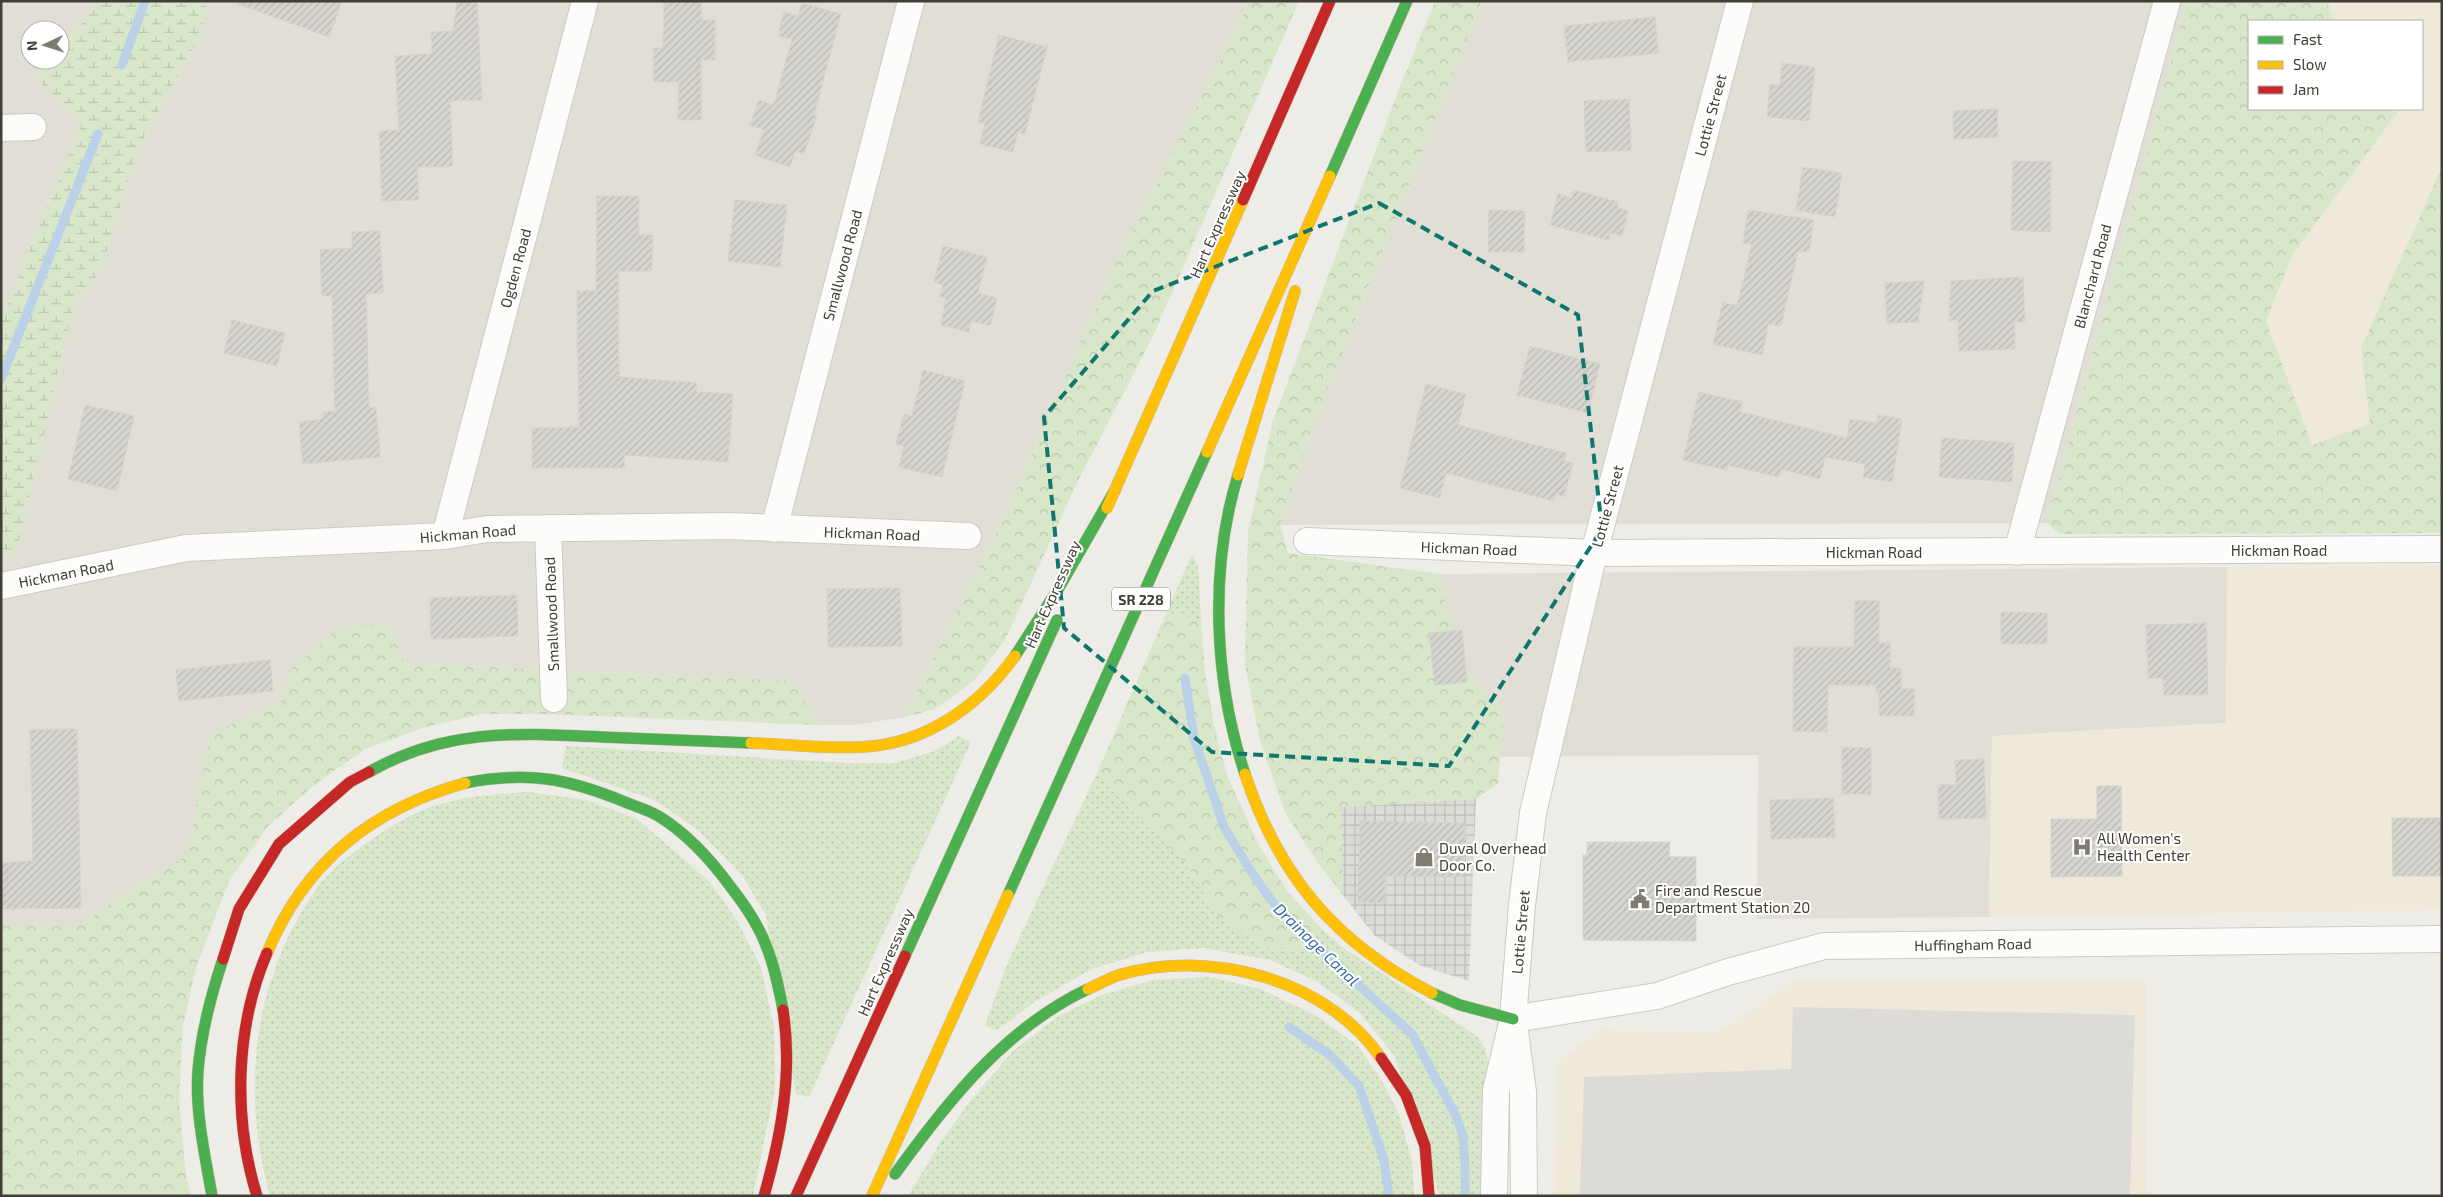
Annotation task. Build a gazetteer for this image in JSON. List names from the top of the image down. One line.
{"streets":{"highway":["Hart Expressway","SR 228"],"street":["Lottie Street","Smallwood Road","Ogden Road","Blanchard Road","Hickman Road","Huffingham Road"]},"crossings":[["Lottie Street","Hickman Road"],["Lottie Street","Huffingham Road"],["Smallwood Road","Hickman Road"],["Ogden Road","Hickman Road"],["Blanchard Road","Hickman Road"]],"water":["Drainage Canal"],"places":{"hospital":["All Women's Health Center"],"shop":["Duval Overhead Door Co."],"public building":["Fire and Rescue Department Station 20"]},"legend":["Fast","Slow","Jam"],"north":"left"}
